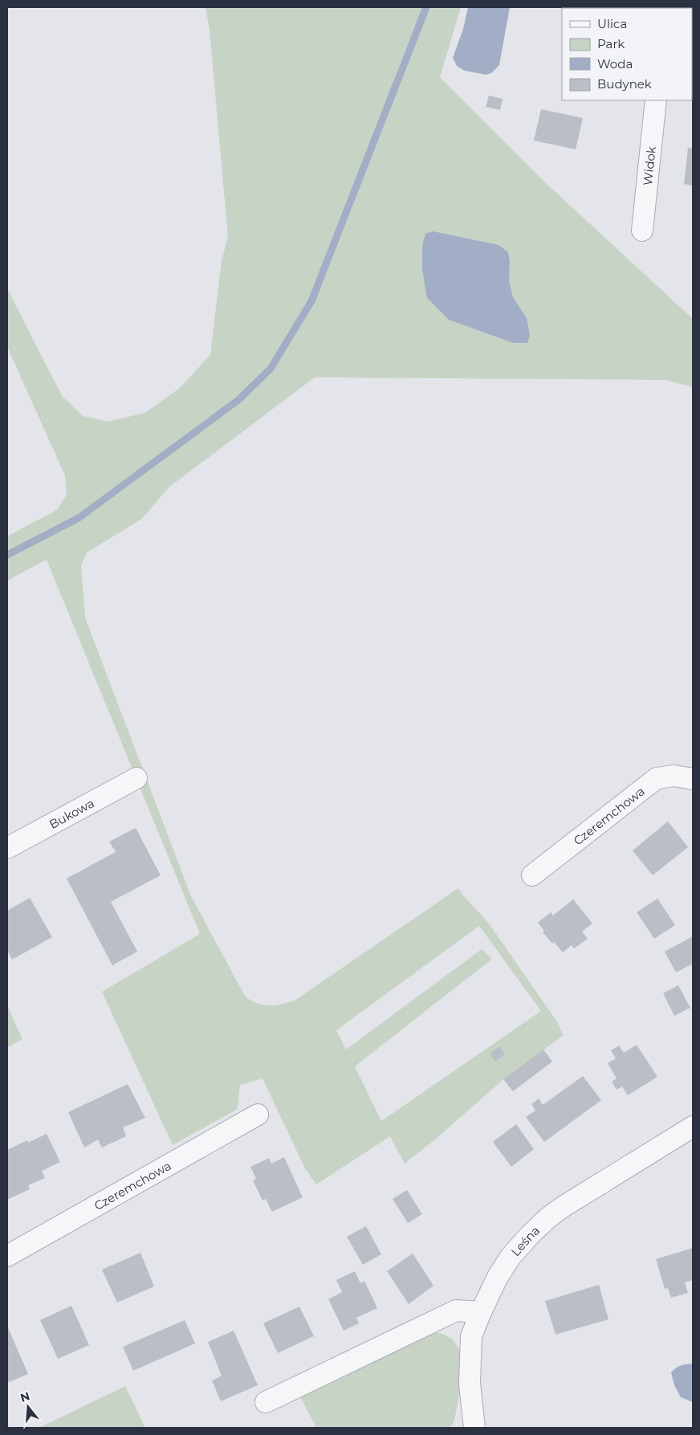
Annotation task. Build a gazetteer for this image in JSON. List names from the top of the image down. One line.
{"streets":{"street":["Widok","Bukowa","Czeremchowa","Leśna"]},"legend":["Ulica","Park","Woda","Budynek"],"north":"top"}
